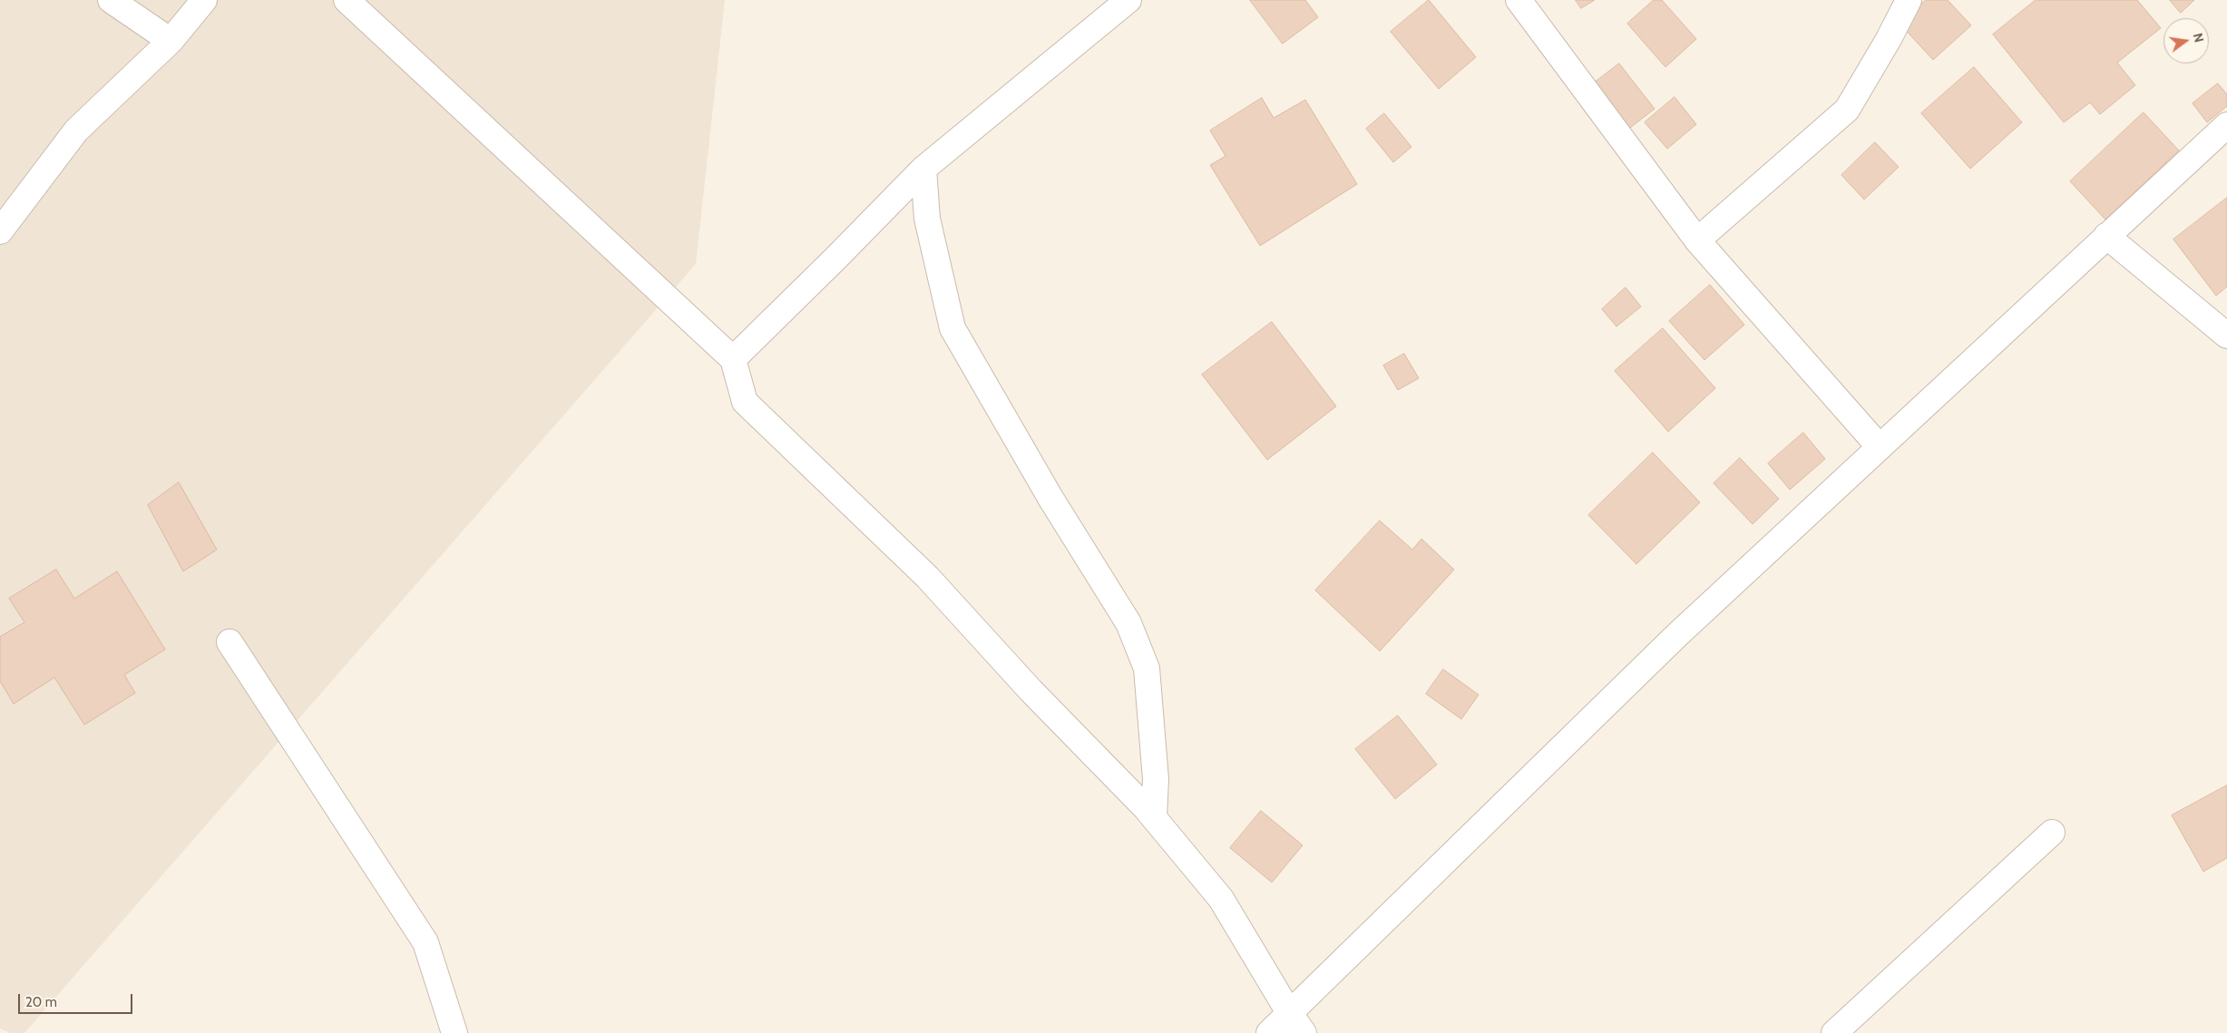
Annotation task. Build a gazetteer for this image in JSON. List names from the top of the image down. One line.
{"scale_bar":"20 m","north":"right"}
